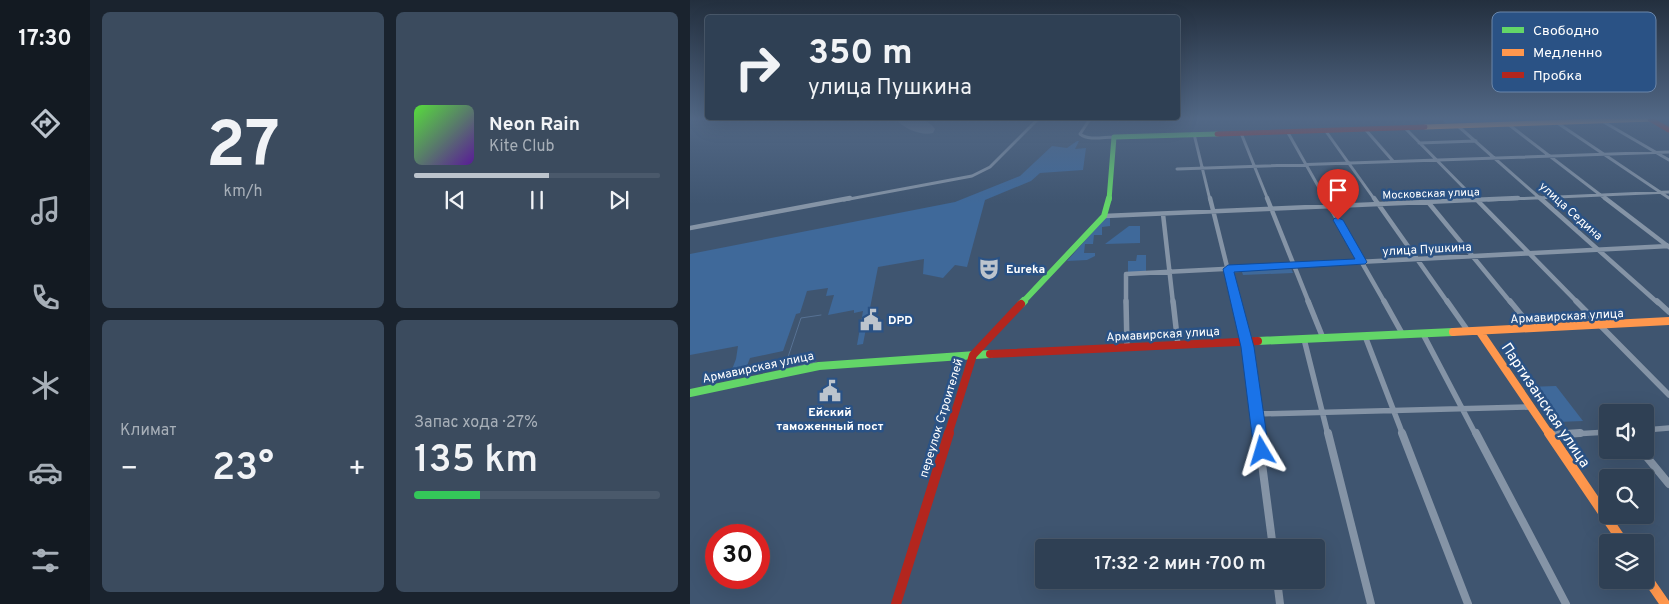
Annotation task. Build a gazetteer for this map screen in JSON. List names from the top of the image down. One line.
{"streets":{"street":["Московская улица","улица Седина","улица Пушкина","Армавирская улица","Партизанская улица","переулок Строителей"]},"crossings":[["Московская улица","улица Седина"],["Московская улица","переулок Строителей"],["улица Седина","улица Пушкина"],["улица Пушкина","Армавирская улица"],["Армавирская улица","Партизанская улица"],["Армавирская улица","переулок Строителей"]],"places":{"theatre":["Eureka"],"public building":["DPD","Ейский таможенный пост"]},"legend":["Свободно","Медленно","Пробка"],"page":{"tabs":"17:30","tile":[["27","km/h"],"Климат",["Запас хода · 27%","135 km"]],"turn":["350 m","улица Пушкина"],"song":["Neon Rain","Kite Club"],"heat":["−","23°","+"],"limit":"30","trip":"17:32 · 2 мин · 700 m"}}
